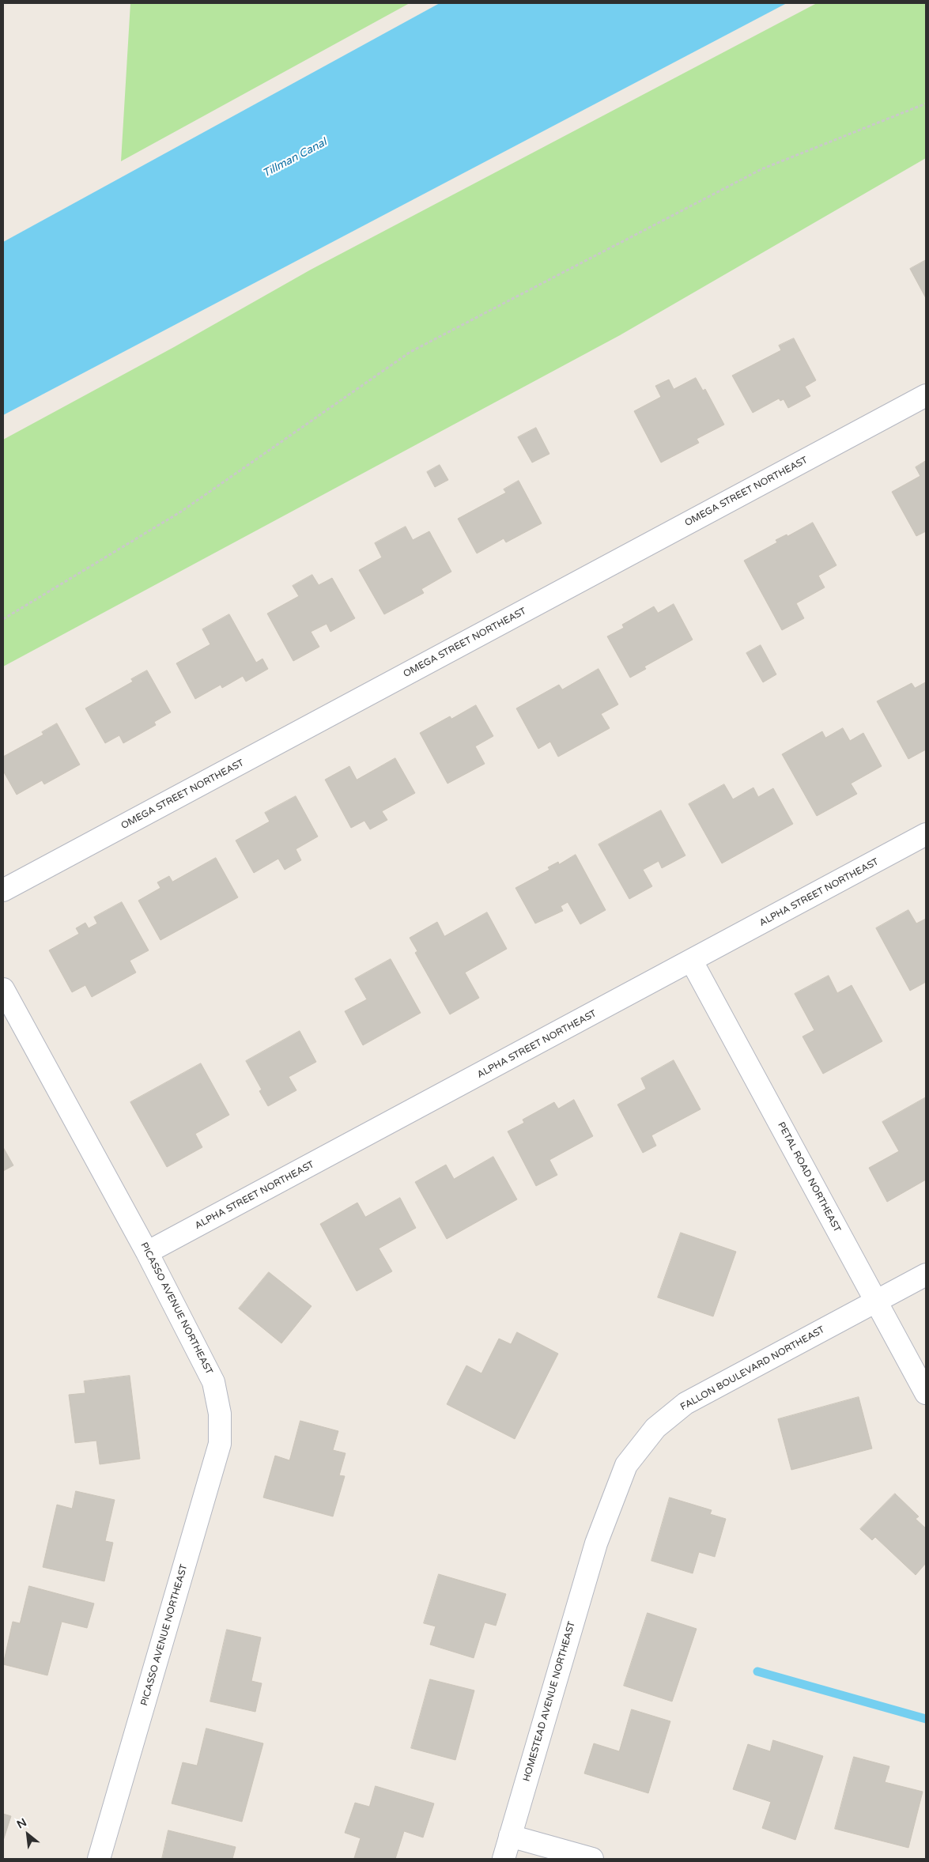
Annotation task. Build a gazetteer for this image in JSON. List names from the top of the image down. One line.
{"streets":{"street":["OMEGA STREET NORTHEAST","ALPHA STREET NORTHEAST","PETAL ROAD NORTHEAST","PICASSO AVENUE NORTHEAST","FALLON BOULEVARD NORTHEAST","HOMESTEAD AVENUE NORTHEAST"]},"crossings":[["ALPHA STREET NORTHEAST","PETAL ROAD NORTHEAST"],["ALPHA STREET NORTHEAST","PICASSO AVENUE NORTHEAST"],["PETAL ROAD NORTHEAST","FALLON BOULEVARD NORTHEAST"],["FALLON BOULEVARD NORTHEAST","HOMESTEAD AVENUE NORTHEAST"]],"water":["Tillman Canal"],"north":"top left"}
